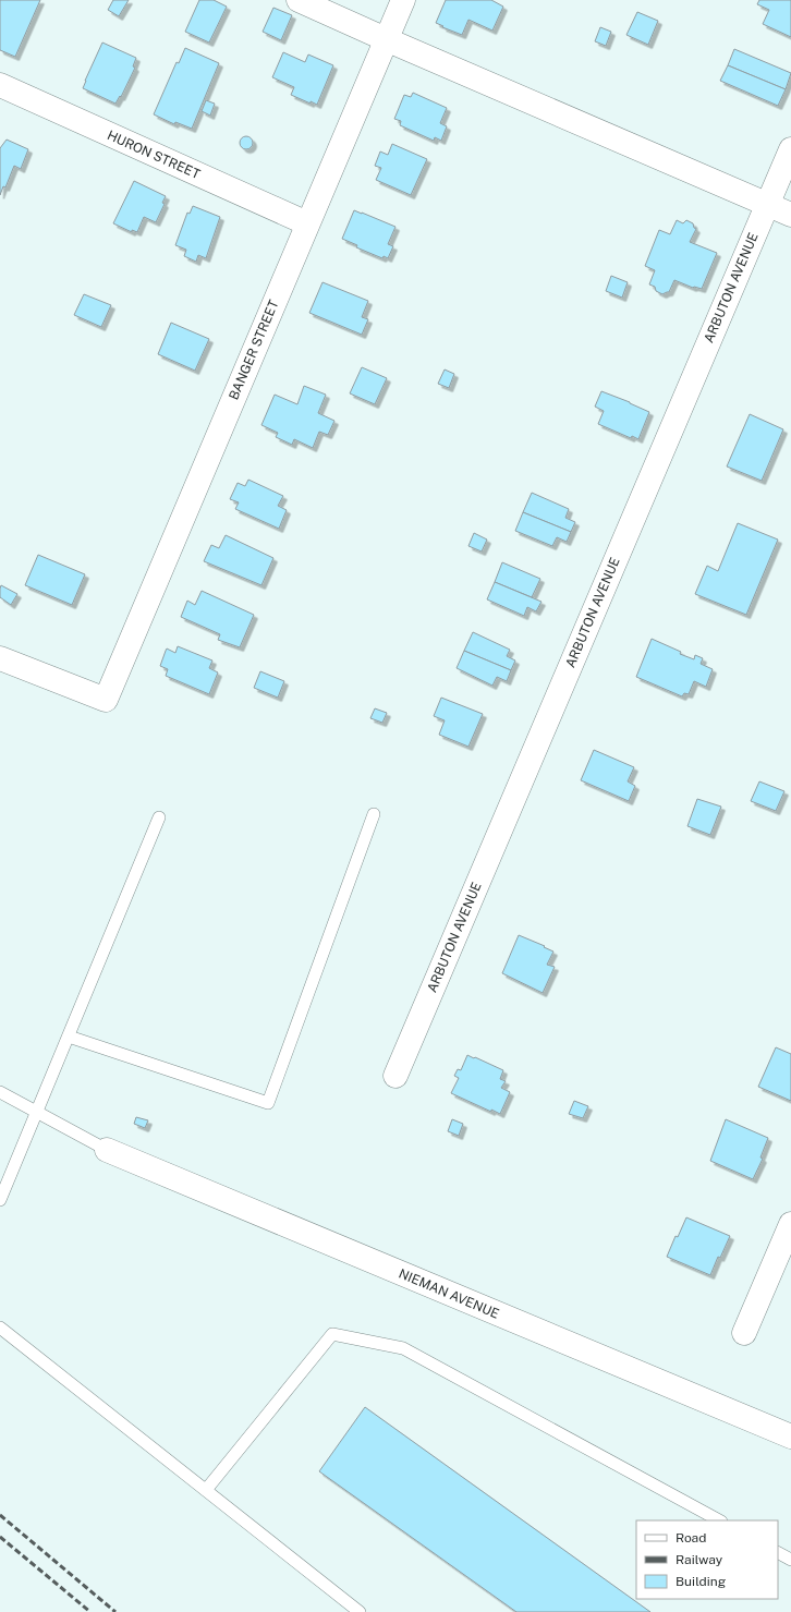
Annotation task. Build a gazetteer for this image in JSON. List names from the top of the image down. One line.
{"streets":{"street":["HURON STREET","ARBUTON AVENUE","BANGER STREET","NIEMAN AVENUE"]},"crossings":[["HURON STREET","BANGER STREET"]],"legend":["Road","Railway","Building"]}
